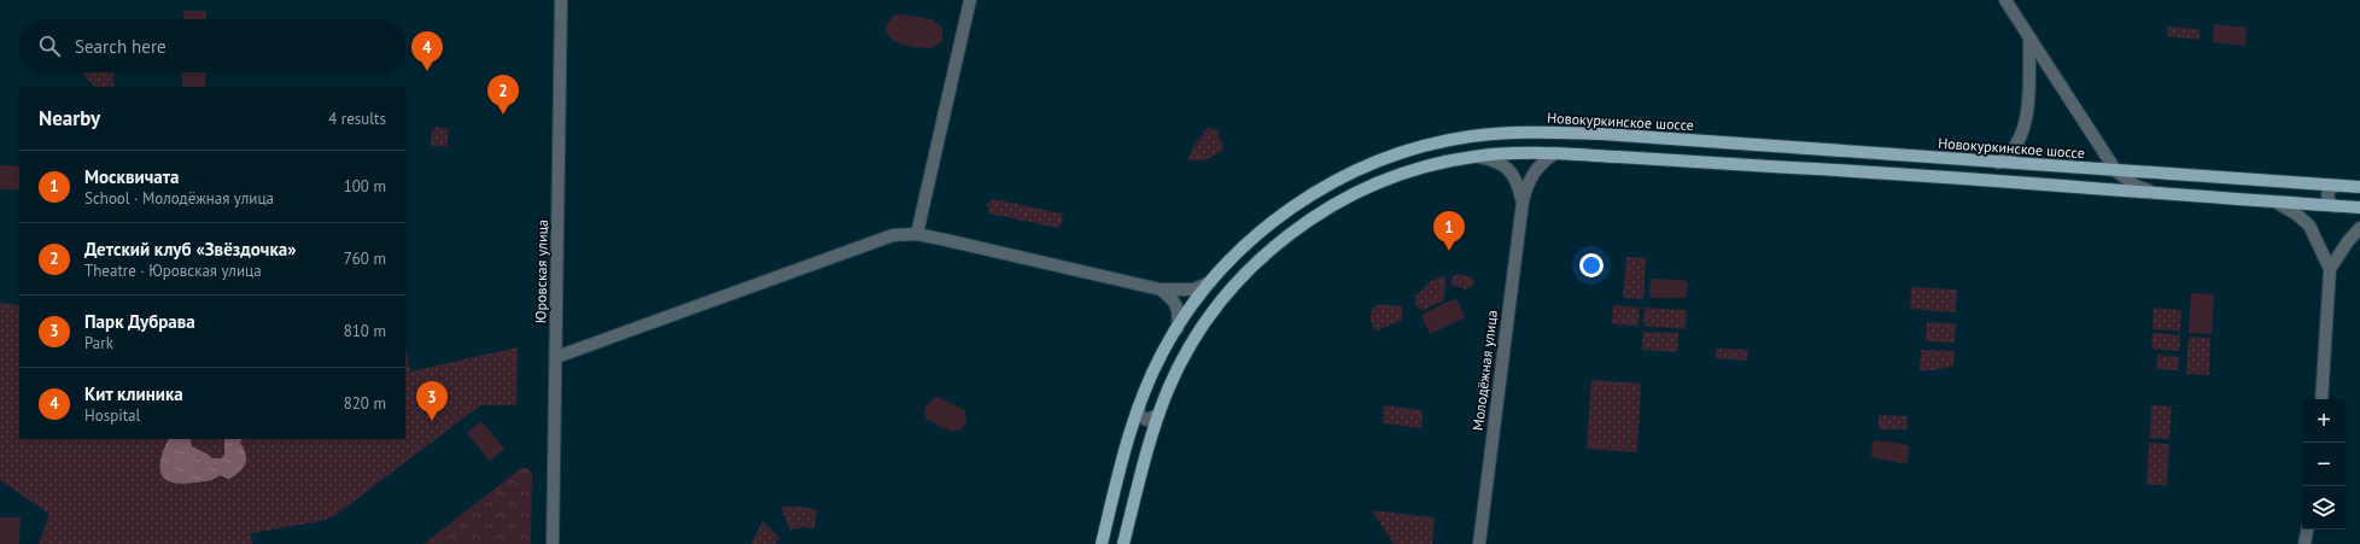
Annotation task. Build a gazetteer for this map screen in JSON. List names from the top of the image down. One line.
{"streets":{"main road":["Новокуркинское шоссе"],"street":["Юровская улица","Молодёжная улица"]},"page":{"search":"Search here","pins":["4","2","1","3"],"heading":["Nearby","4 results"],"list":[{"mark":"1","name":"Москвичата","note":"School · Молодёжная улица","value":"100 m"},{"mark":"2","name":"Детский клуб «Звёздочка»","note":"Theatre · Юровская улица","value":"760 m"},{"mark":"3","name":"Парк Дубрава","note":"Park","value":"810 m"},{"mark":"4","name":"Кит клиника","note":"Hospital","value":"820 m"}],"map_buttons":["+","−"]}}
